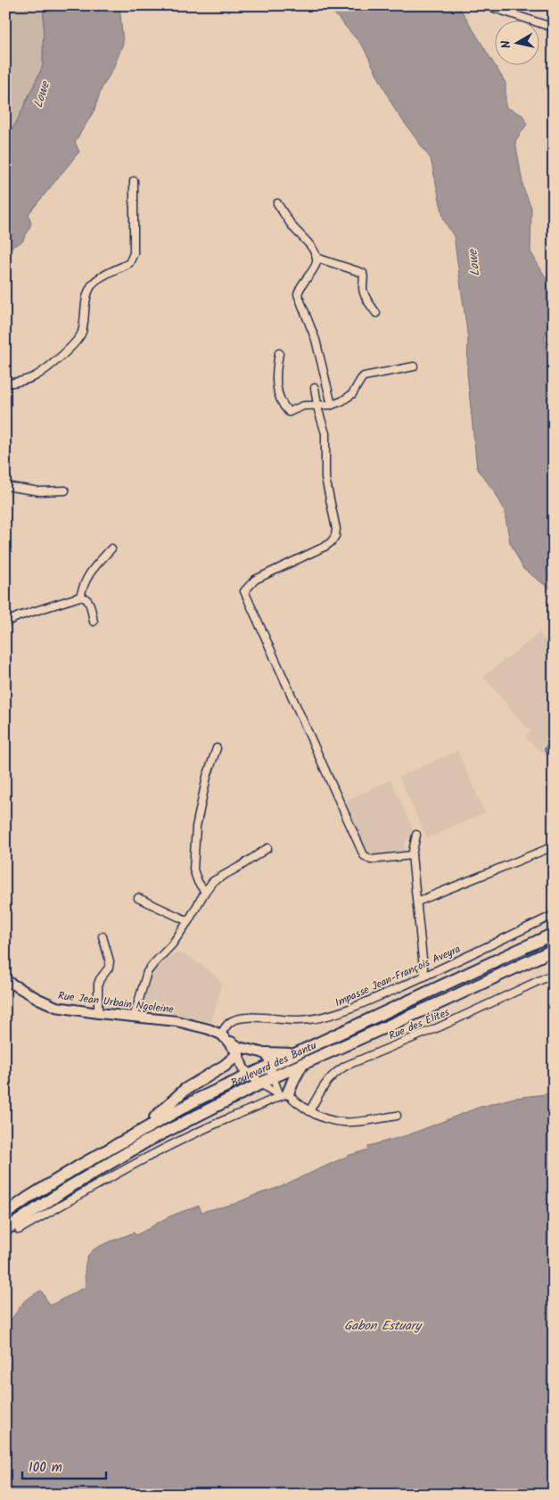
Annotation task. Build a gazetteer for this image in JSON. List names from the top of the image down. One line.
{"streets":{"highway":["Boulevard des Bantu"],"street":["Impasse Jean-François Aveyra","Rue Jean Urbain Ngoleine","Rue des Élites"]},"crossings":[["Impasse Jean-François Aveyra","Rue Jean Urbain Ngoleine"]],"water":["Lowe","Gabon Estuary"],"scale_bar":"100 m","north":"left"}
